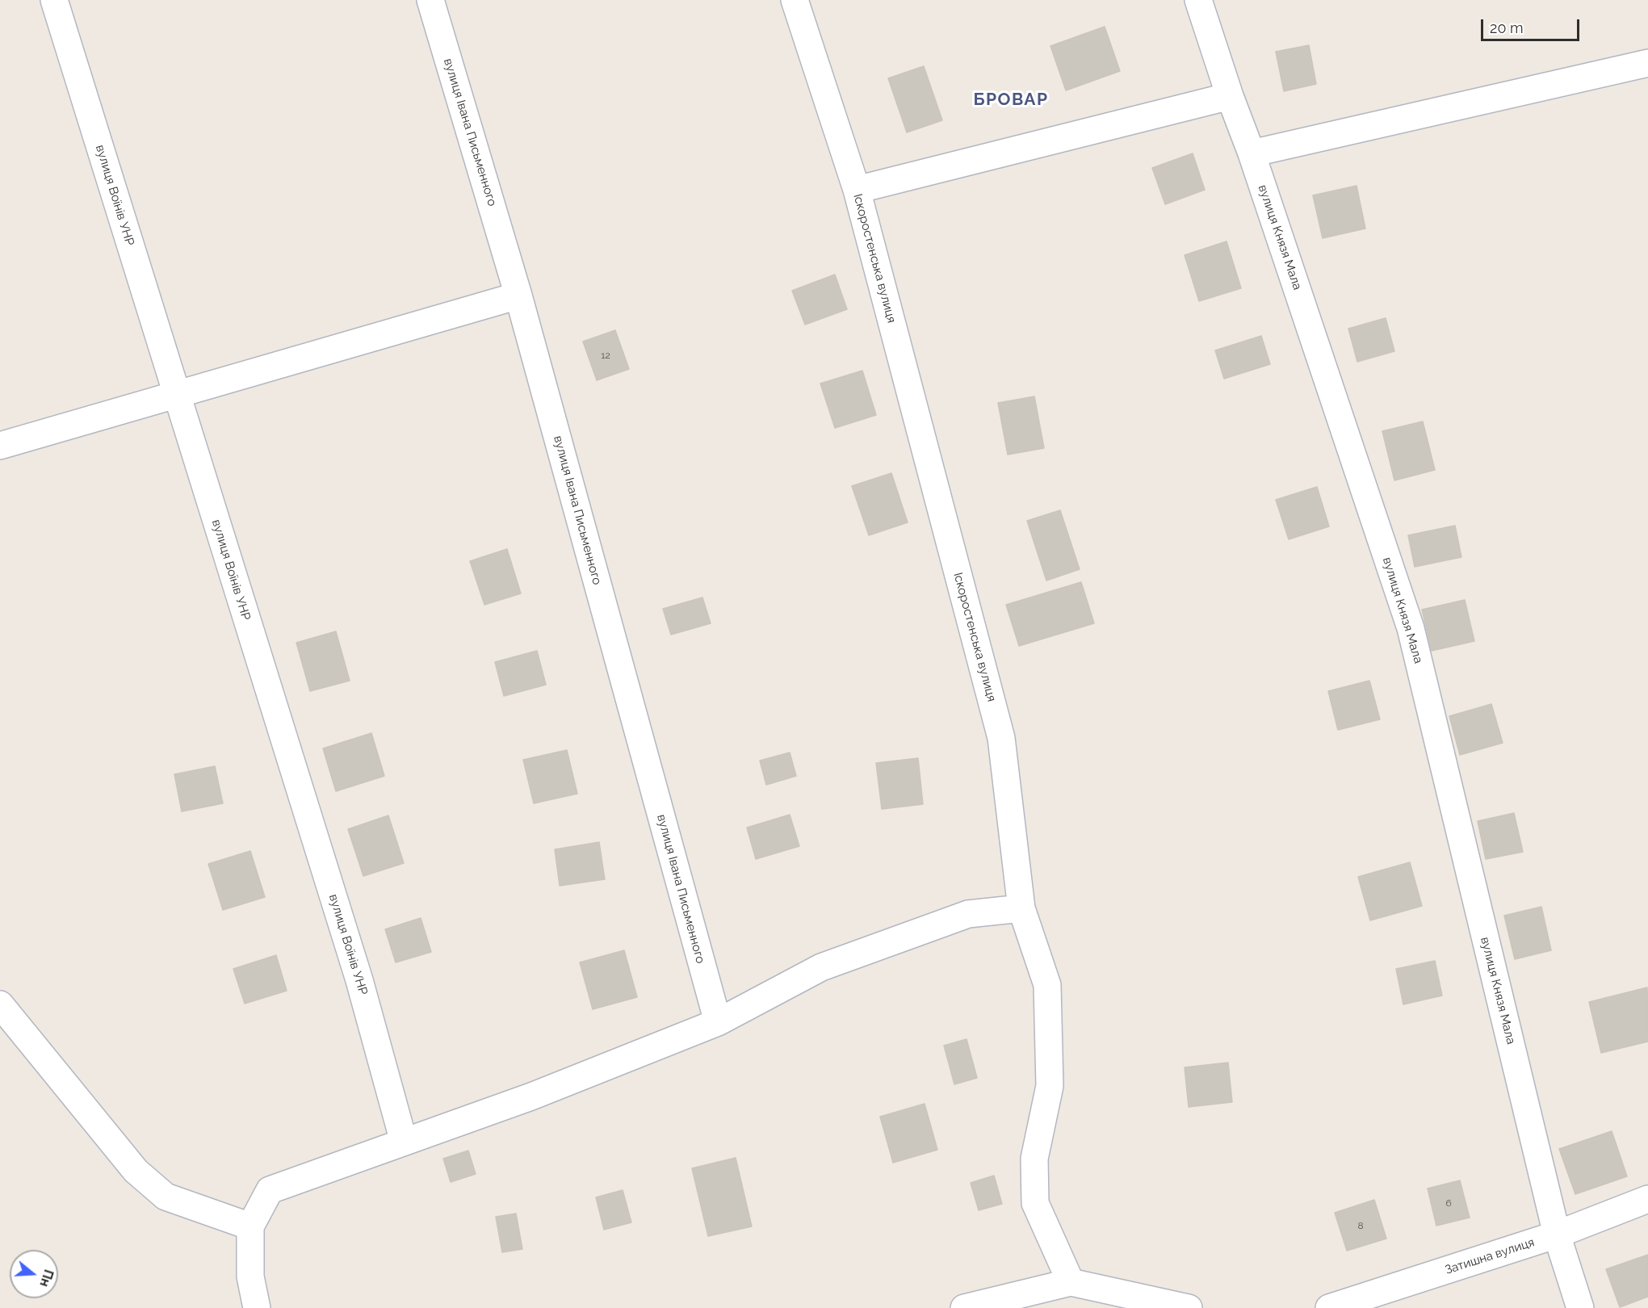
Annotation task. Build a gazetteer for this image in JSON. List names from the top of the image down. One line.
{"streets":{"street":["вулиця Івана Письменного","вулиця Воїнів УНР","вулиця Князя Мала","Іскоростенська вулиця","Затишна вулиця"]},"crossings":[["вулиця Князя Мала","Затишна вулиця"]],"districts":["БРОВАР"],"house_numbers":["12","6","8"],"scale_bar":"20 m","north":"right"}
